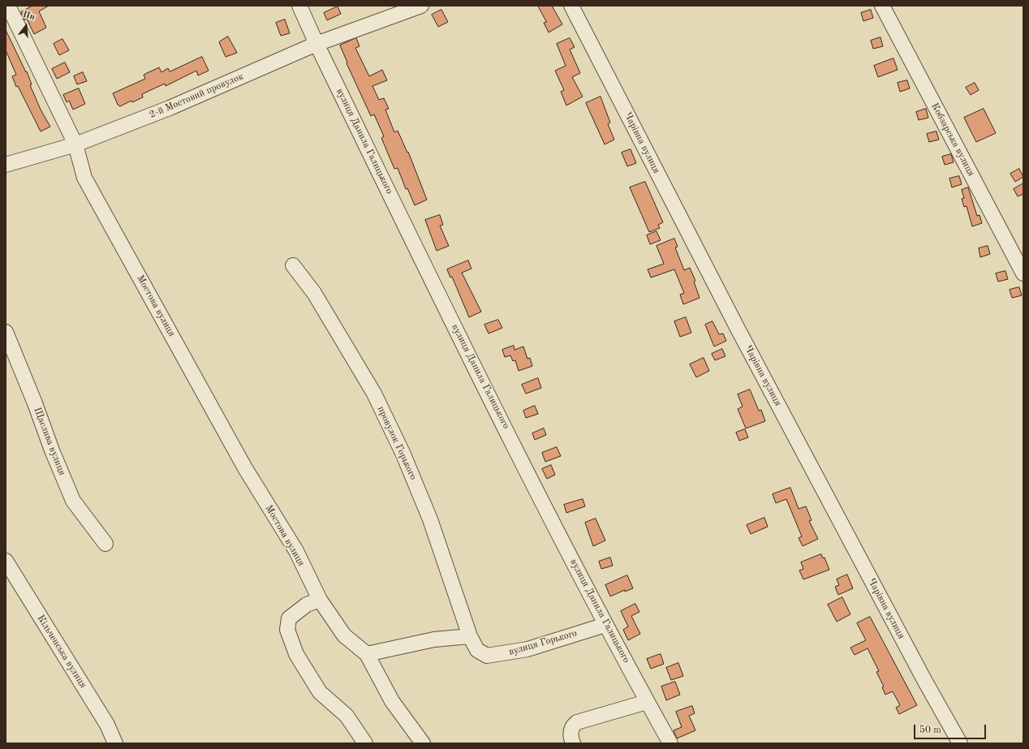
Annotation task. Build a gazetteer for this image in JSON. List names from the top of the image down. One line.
{"streets":{"street":["2-й Мостовий провулок","Кобзарська вулиця","вулиця Данила Галицького","Чарівна вулиця","Мостова вулиця","Щаслива вулиця","провулок Горького","вулиця Горького","Кільченська вулиця"]},"crossings":[["2-й Мостовий провулок","вулиця Данила Галицького"],["2-й Мостовий провулок","Мостова вулиця"],["вулиця Данила Галицького","вулиця Горького"],["провулок Горького","вулиця Горького"]],"scale_bar":"50 m","north":"top"}
